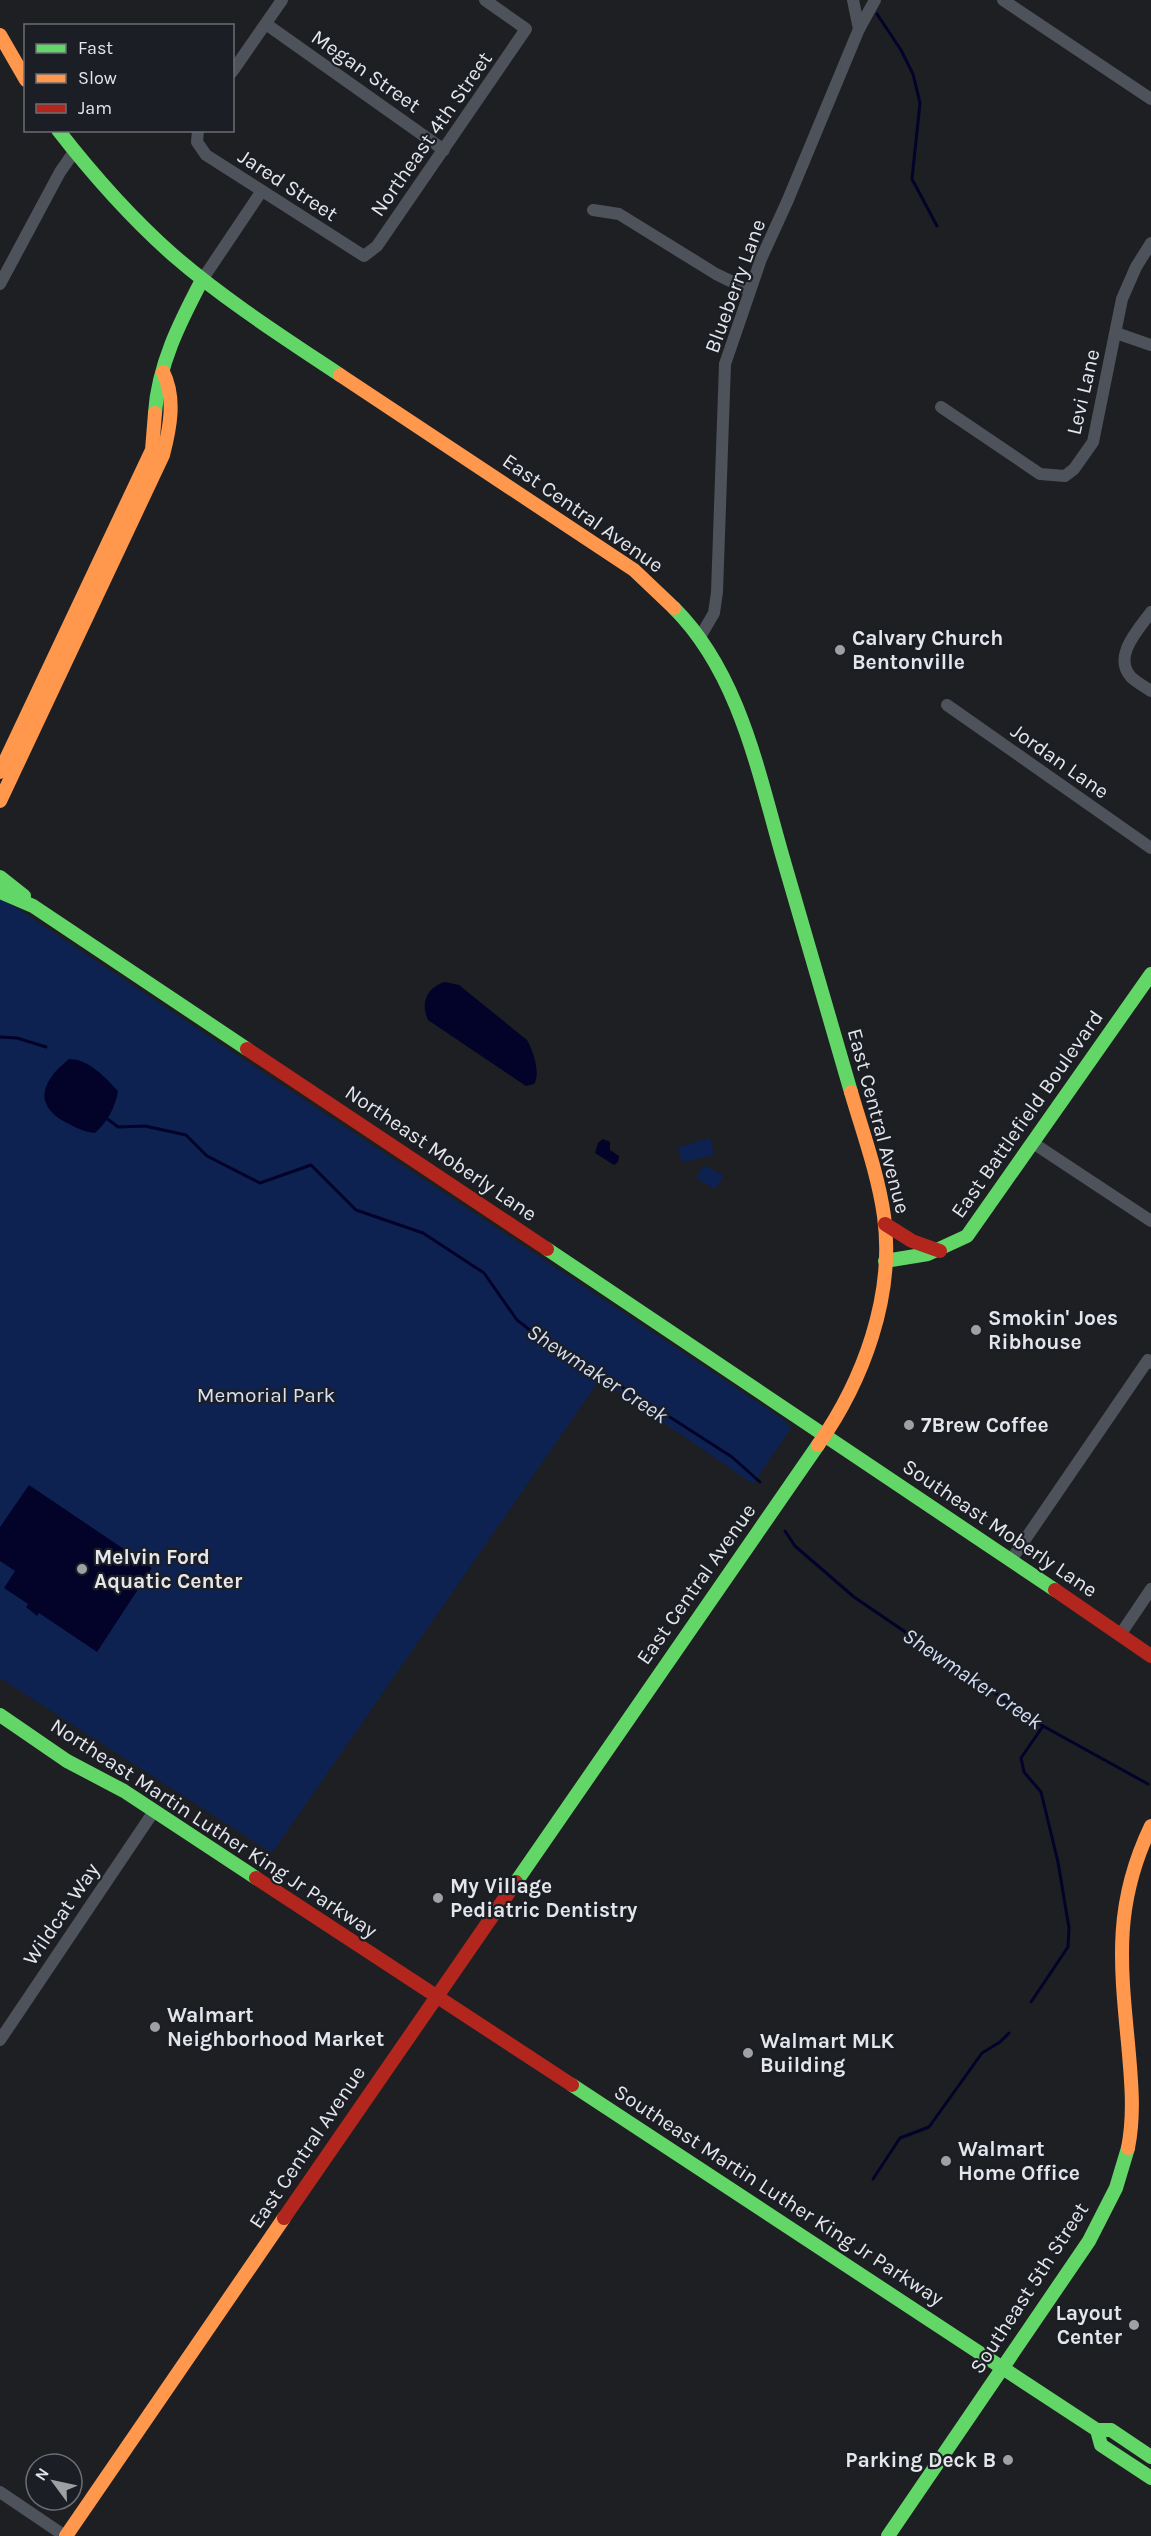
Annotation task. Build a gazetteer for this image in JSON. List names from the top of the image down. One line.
{"streets":{"street":["Megan Street","Northeast 4th Street","Jared Street","Blueberry Lane","Levi Lane","East Central Avenue","Jordan Lane","East Battlefield Boulevard","Northeast Moberly Lane","Southeast Moberly Lane","Northeast Martin Luther King Jr Parkway","Wildcat Way","Southeast Martin Luther King Jr Parkway","Southeast 5th Street"]},"crossings":[["Megan Street","Northeast 4th Street"],["Northeast 4th Street","Jared Street"],["Blueberry Lane","East Central Avenue"],["East Central Avenue","East Battlefield Boulevard"],["East Central Avenue","Northeast Moberly Lane"],["East Central Avenue","Southeast Moberly Lane"],["East Central Avenue","Northeast Martin Luther King Jr Parkway"],["East Central Avenue","Southeast Martin Luther King Jr Parkway"],["Northeast Moberly Lane","Southeast Moberly Lane"],["Northeast Martin Luther King Jr Parkway","Wildcat Way"],["Northeast Martin Luther King Jr Parkway","Southeast Martin Luther King Jr Parkway"],["Southeast Martin Luther King Jr Parkway","Southeast 5th Street"]],"water":["Shewmaker Creek"],"parks":["Memorial Park"],"places":["Calvary Church Bentonville","Smokin' Joes Ribhouse","7Brew Coffee","Melvin Ford Aquatic Center","My Village Pediatric Dentistry","Walmart Neighborhood Market","Walmart MLK Building","Walmart Home Office","Layout Center","Parking Deck B"],"legend":["Fast","Slow","Jam"],"north":"top left"}
